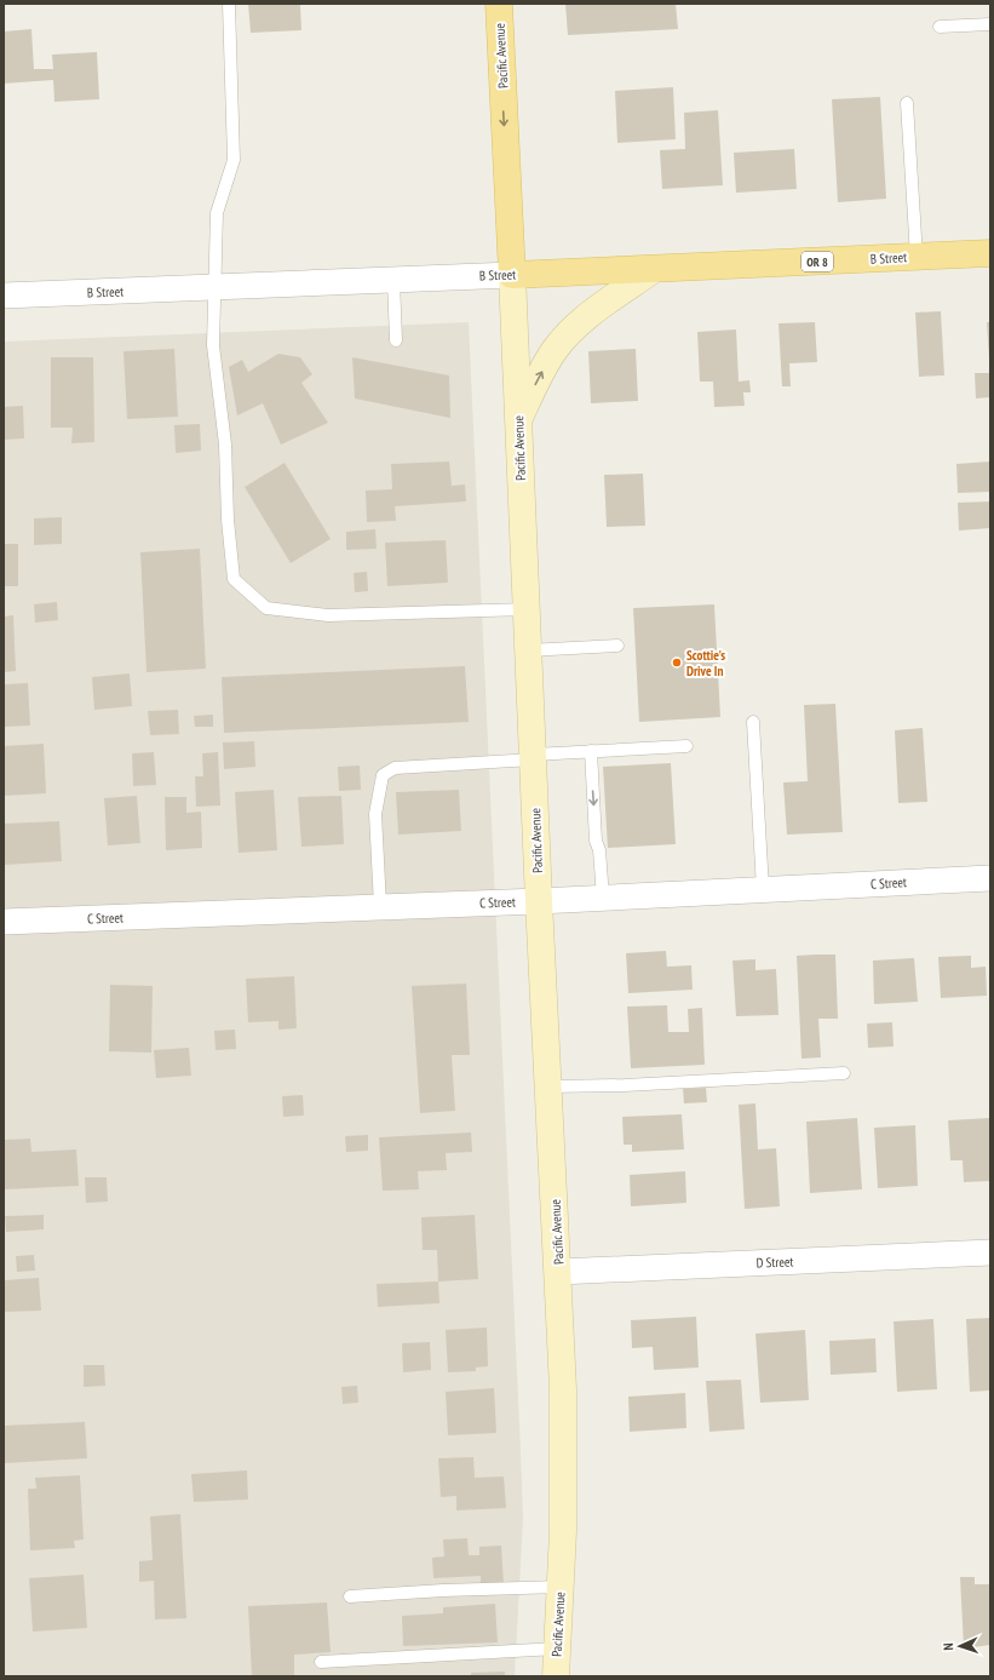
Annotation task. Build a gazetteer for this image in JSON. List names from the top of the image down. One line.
{"streets":{"main road":["Pacific Avenue","B Street","OR 8"],"street":["C Street","D Street"]},"crossings":[["Pacific Avenue","B Street"],["Pacific Avenue","C Street"],["Pacific Avenue","D Street"]],"places":["Scottie's Drive In"],"north":"left"}
